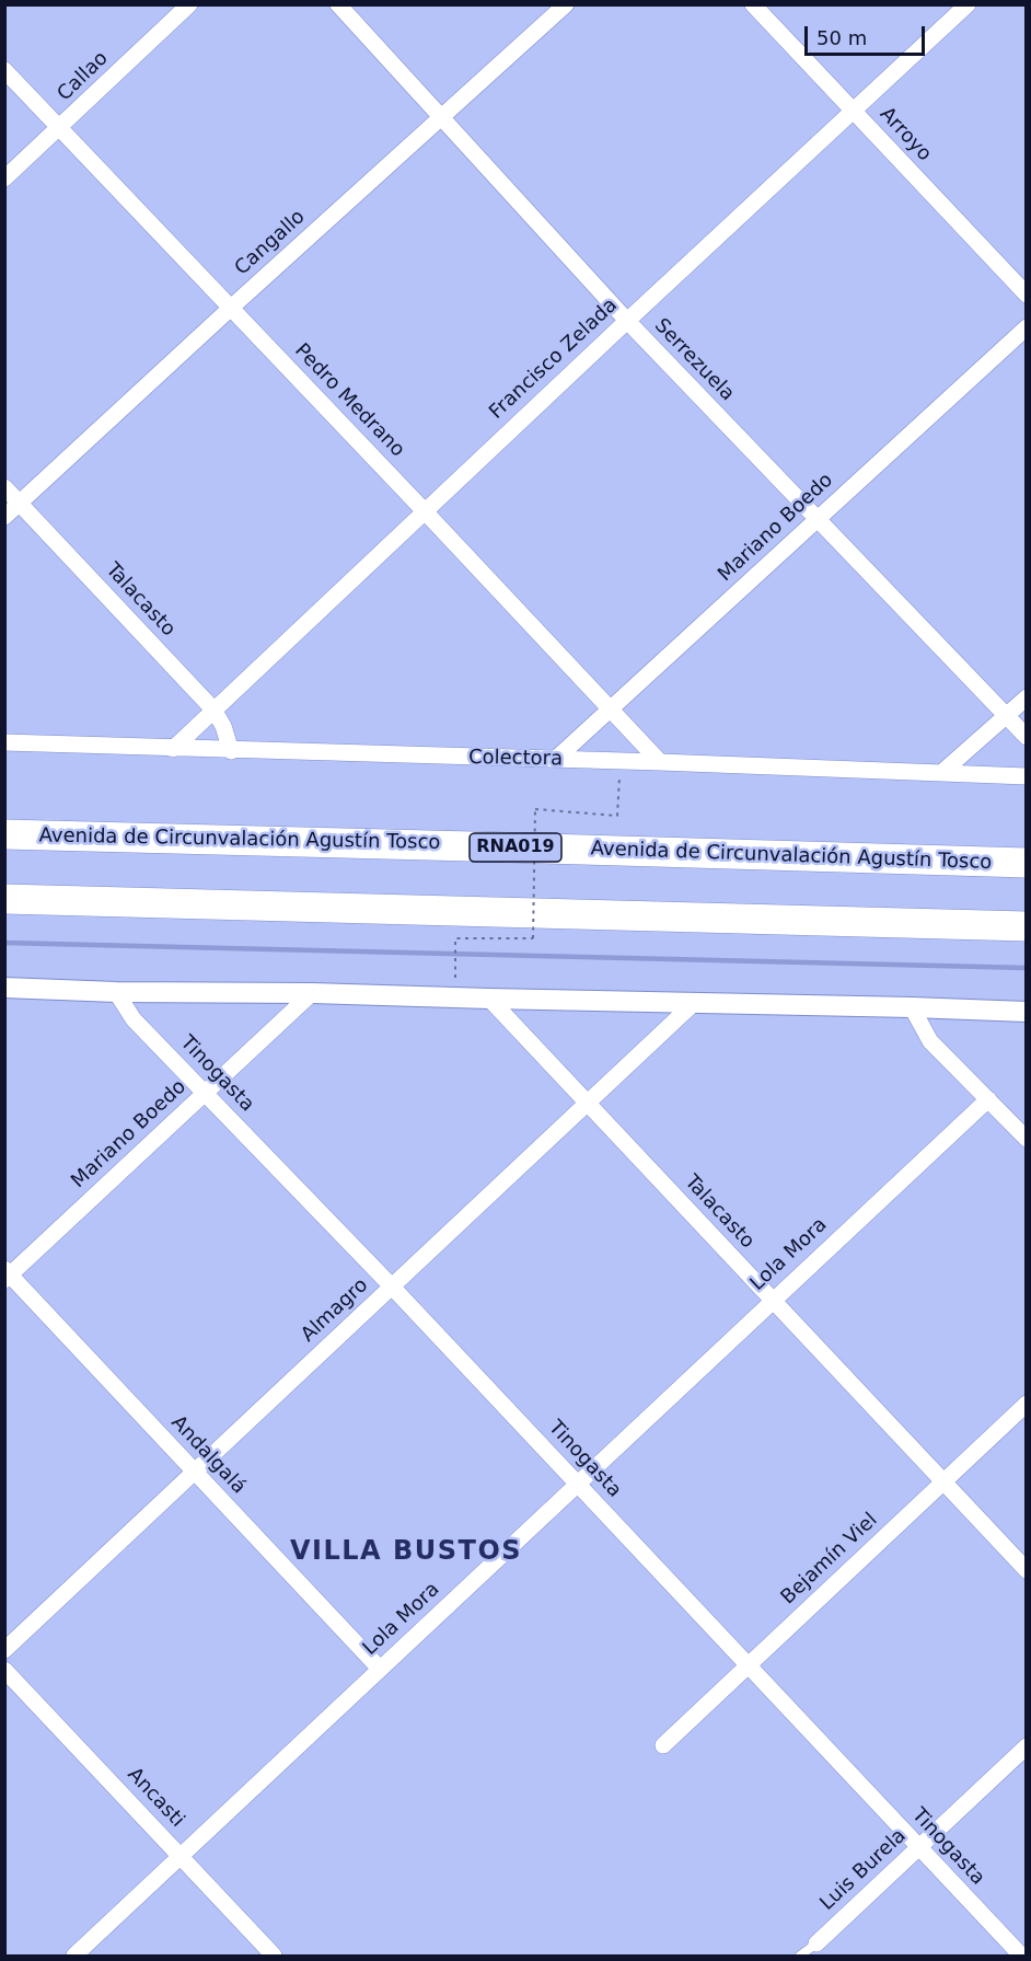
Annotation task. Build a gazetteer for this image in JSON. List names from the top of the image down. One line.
{"streets":{"highway":["Avenida de Circunvalación Agustín Tosco","RNA019"],"street":["Callao","Arroyo","Cangallo","Francisco Zelada","Serrezuela","Pedro Medrano","Mariano Boedo","Talacasto","Colectora","Tinogasta","Lola Mora","Almagro","Andalgalá","Bejamín Viel","Ancasti","Luis Burela"]},"crossings":[["Callao","Pedro Medrano"],["Arroyo","Francisco Zelada"],["Cangallo","Serrezuela"],["Cangallo","Pedro Medrano"],["Cangallo","Talacasto"],["Francisco Zelada","Serrezuela"],["Francisco Zelada","Pedro Medrano"],["Francisco Zelada","Talacasto"],["Francisco Zelada","Colectora"],["Serrezuela","Mariano Boedo"],["Pedro Medrano","Mariano Boedo"],["Pedro Medrano","Colectora"],["Mariano Boedo","Colectora"],["Mariano Boedo","Tinogasta"],["Mariano Boedo","Andalgalá"],["Talacasto","Colectora"],["Talacasto","Lola Mora"],["Talacasto","Almagro"],["Talacasto","Bejamín Viel"],["Tinogasta","Lola Mora"],["Tinogasta","Almagro"],["Tinogasta","Bejamín Viel"],["Tinogasta","Luis Burela"],["Lola Mora","Andalgalá"],["Lola Mora","Ancasti"],["Almagro","Andalgalá"]],"districts":["VILLA BUSTOS"],"scale_bar":"50 m"}
